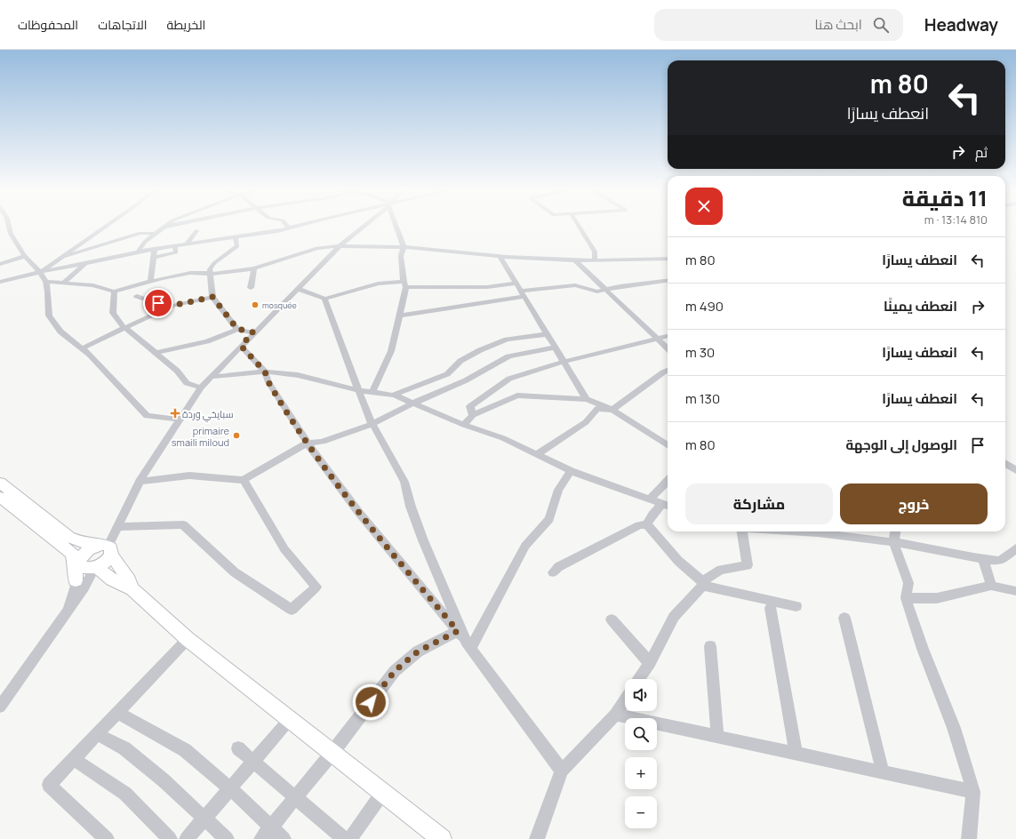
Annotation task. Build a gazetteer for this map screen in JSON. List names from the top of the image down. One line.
{"places":{"other":["mosquée","primaire smaili miloud"],"health":["سبايخي وردة"]},"page":{"header":"Headway","search":"ابحث هنا","nav":["الخريطة","الاتجاهات","المحفوظات"],"turn":["80 m","انعطف يسارًا"],"then":"ثم","heading":["11 دقيقة","810 m · 13:14"],"list":[{"name":"انعطف يسارًا","value":"80 m"},{"name":"انعطف يمينًا","value":"490 m"},{"name":"انعطف يسارًا","value":"30 m"},{"name":"انعطف يسارًا","value":"130 m"},{"name":"الوصول إلى الوجهة","value":"80 m"}],"buttons":["خروج","مشاركة"],"map_buttons":["+","−"]}}
